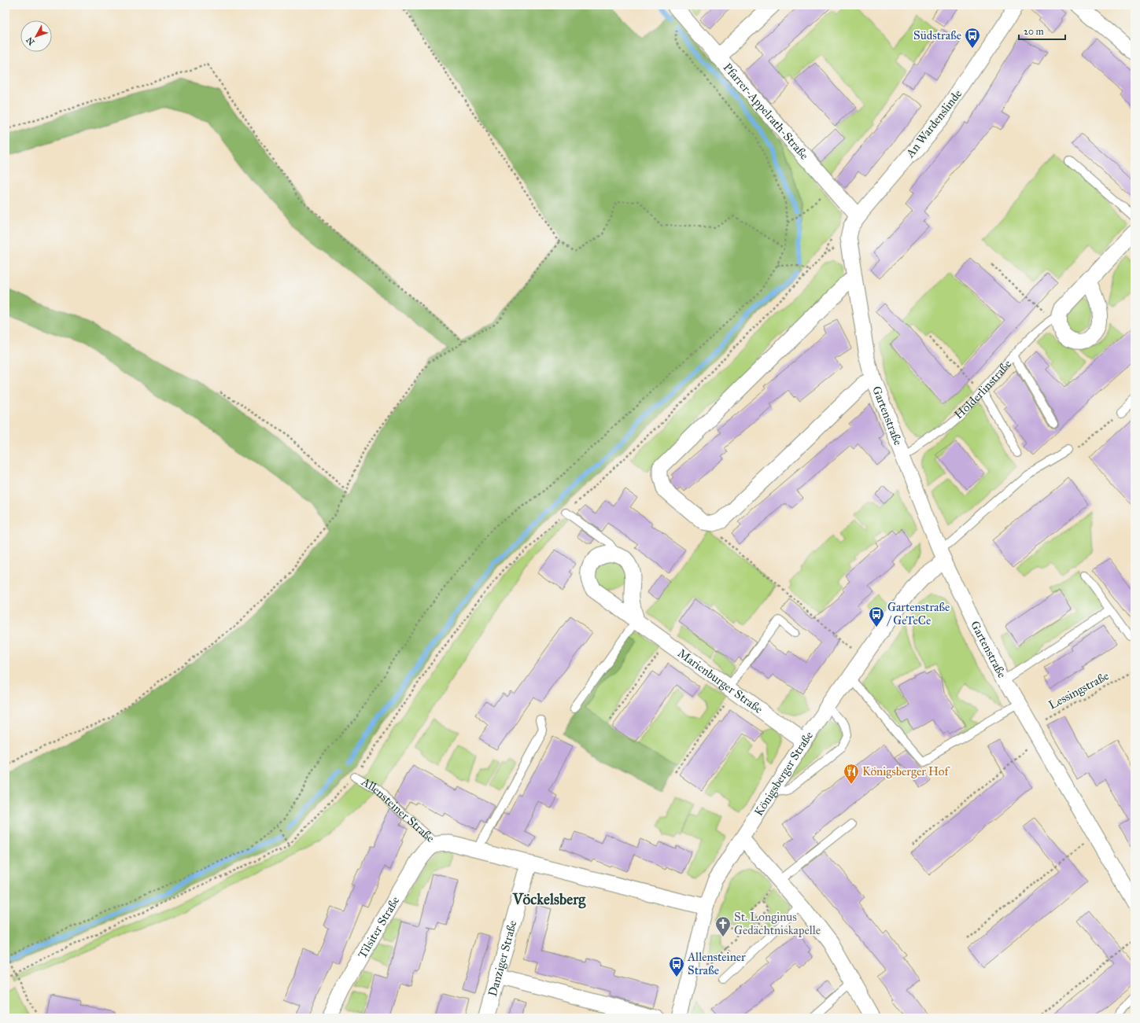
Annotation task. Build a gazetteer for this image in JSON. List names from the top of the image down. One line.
{"streets":{"street":["Pfarrer-Appelrath-Straße","An Wardenslinde","Hölderlinstraße","Gartenstraße","Marienburger Straße","Königsberger Straße","Allensteiner Straße","Tilsiter Straße","Danziger Straße"],"path":["Lessingstraße"]},"crossings":[["Pfarrer-Appelrath-Straße","An Wardenslinde"],["An Wardenslinde","Gartenstraße"],["Hölderlinstraße","Gartenstraße"],["Gartenstraße","Lessingstraße"],["Gartenstraße","Königsberger Straße"],["Marienburger Straße","Königsberger Straße"],["Königsberger Straße","Allensteiner Straße"],["Allensteiner Straße","Tilsiter Straße"],["Allensteiner Straße","Danziger Straße"]],"districts":["Vöckelsberg"],"places":{"bus stop":["Südstraße","Gartenstraße / GeTeCe","Allensteiner Straße"],"restaurant":["Königsberger Hof"],"church":["St. Longinus Gedächtniskapelle"]},"scale_bar":"20 m","north":"bottom left"}
